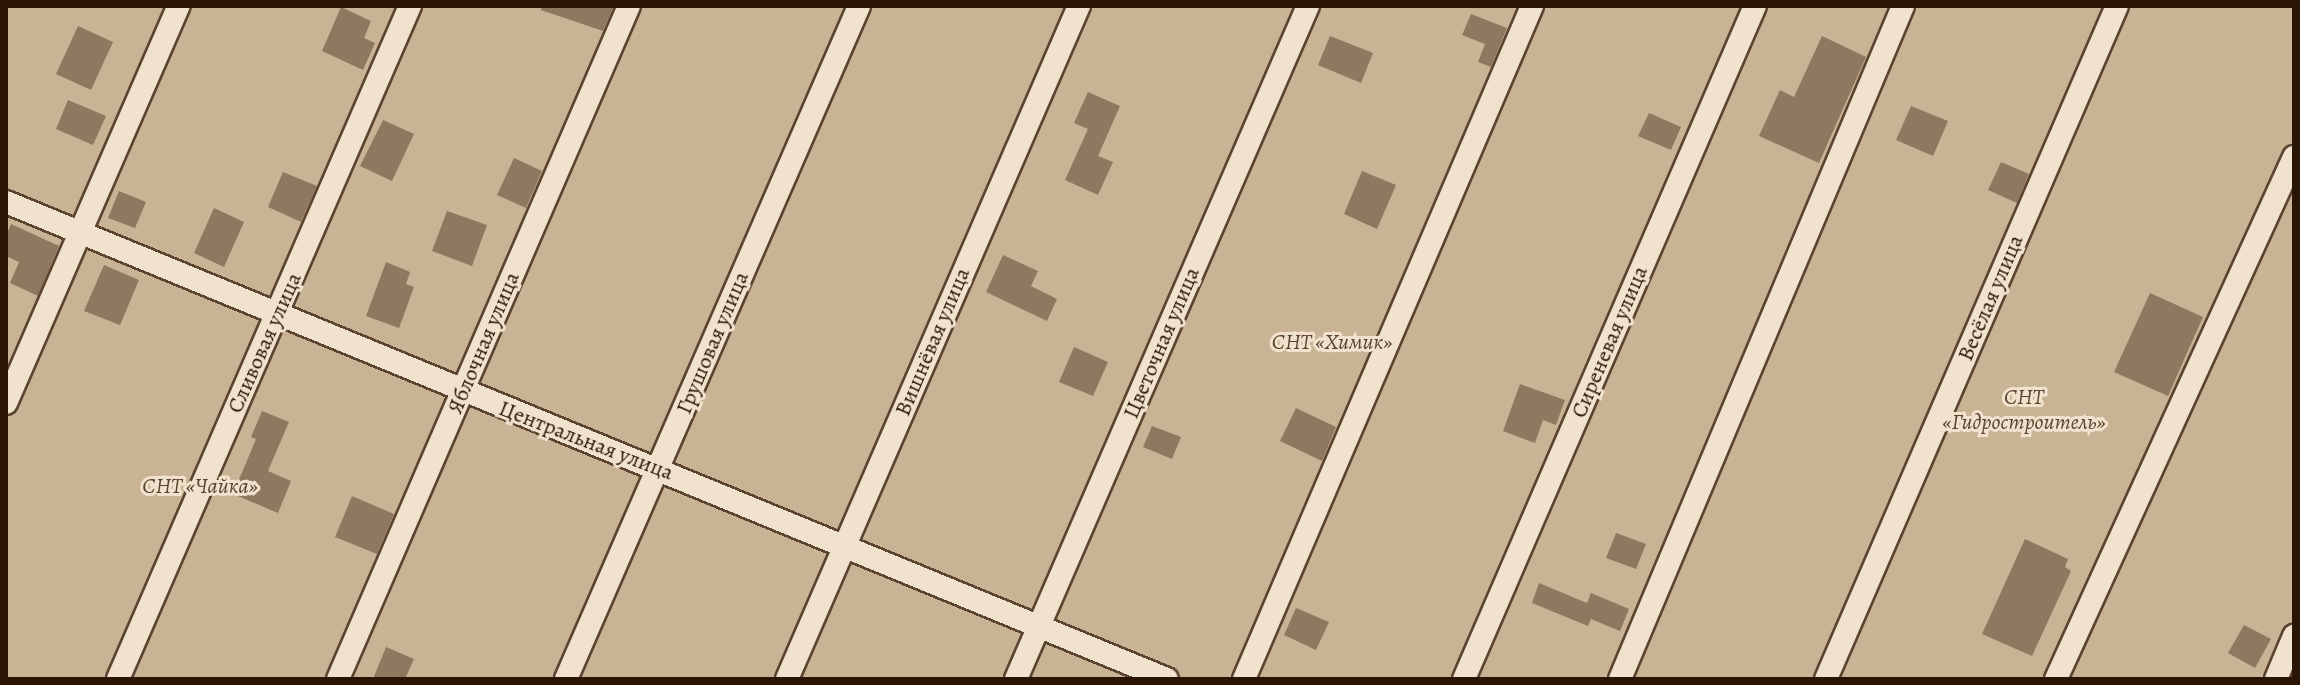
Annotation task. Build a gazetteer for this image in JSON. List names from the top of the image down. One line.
{"streets":{"street":["Весёлая улица","Вишнёвая улица","Сиреневая улица","Сливовая улица","Яблочная улица","Грушовая улица","Цветочная улица","Центральная улица"]},"crossings":[["Вишнёвая улица","Центральная улица"],["Сливовая улица","Центральная улица"],["Яблочная улица","Центральная улица"],["Грушовая улица","Центральная улица"],["Цветочная улица","Центральная улица"]],"parks":["СНТ «Химик»","СНТ «Гидростроитель»","СНТ «Чайка»"]}
